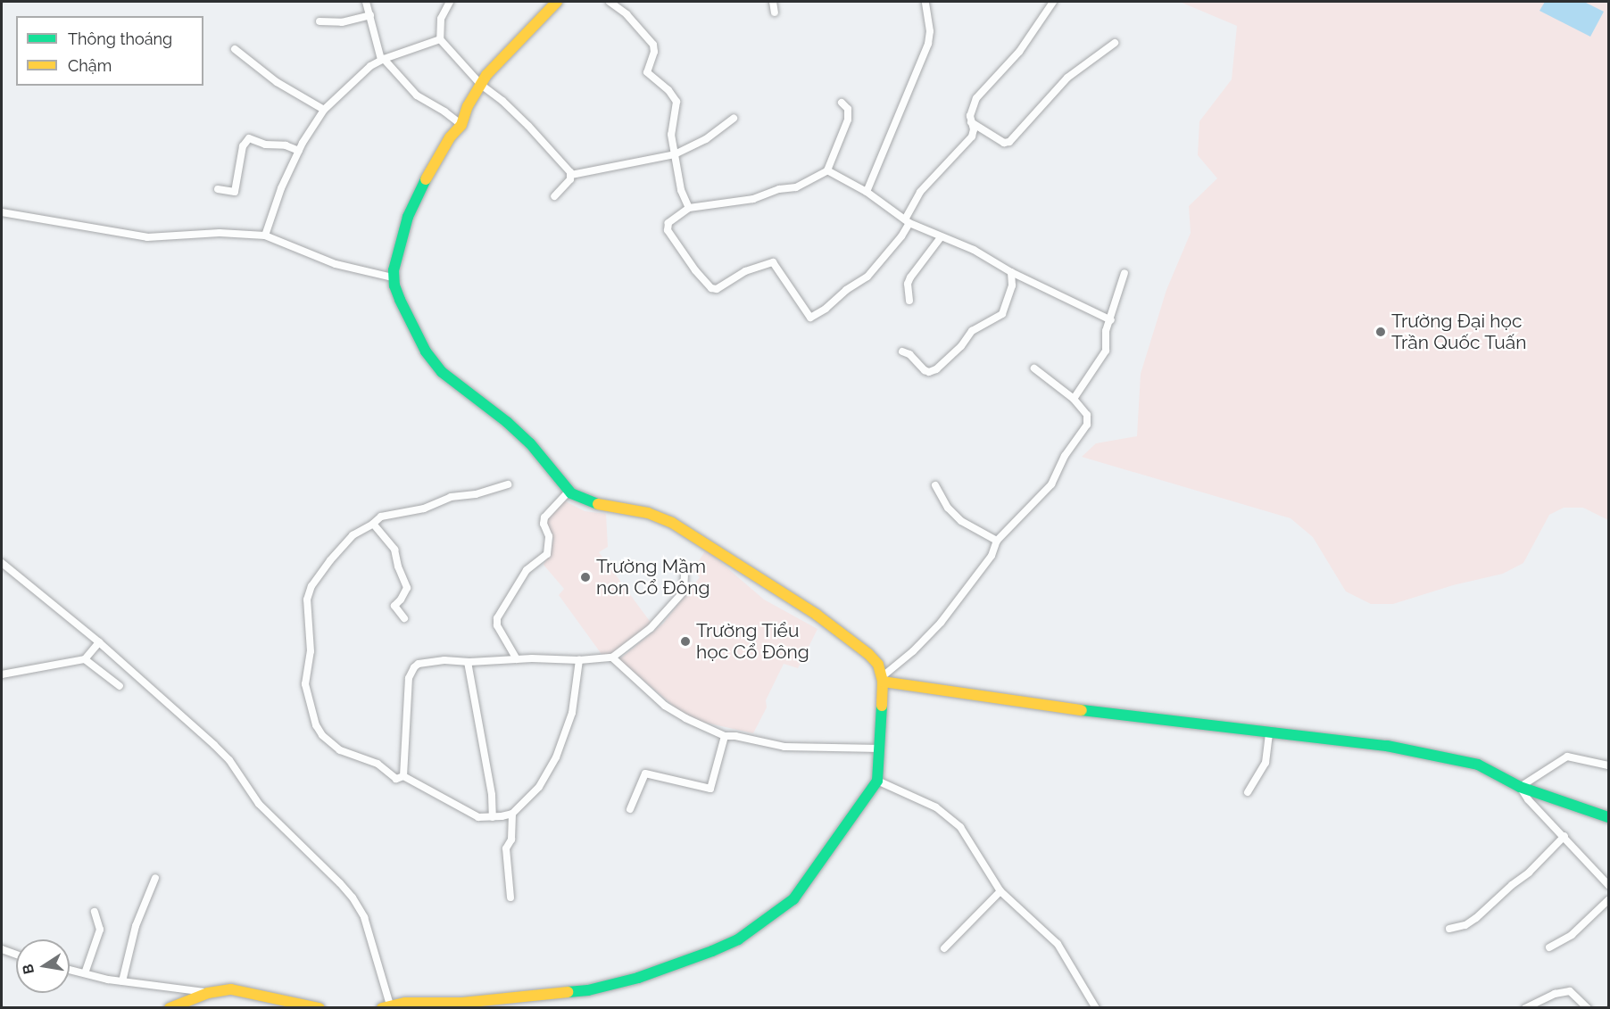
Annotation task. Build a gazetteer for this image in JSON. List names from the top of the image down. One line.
{"places":["Trường Đại học Trần Quốc Tuấn","Trường Mầm non Cổ Đông","Trường Tiểu học Cổ Đông"],"legend":["Thông thoáng","Chậm"],"north":"left"}
